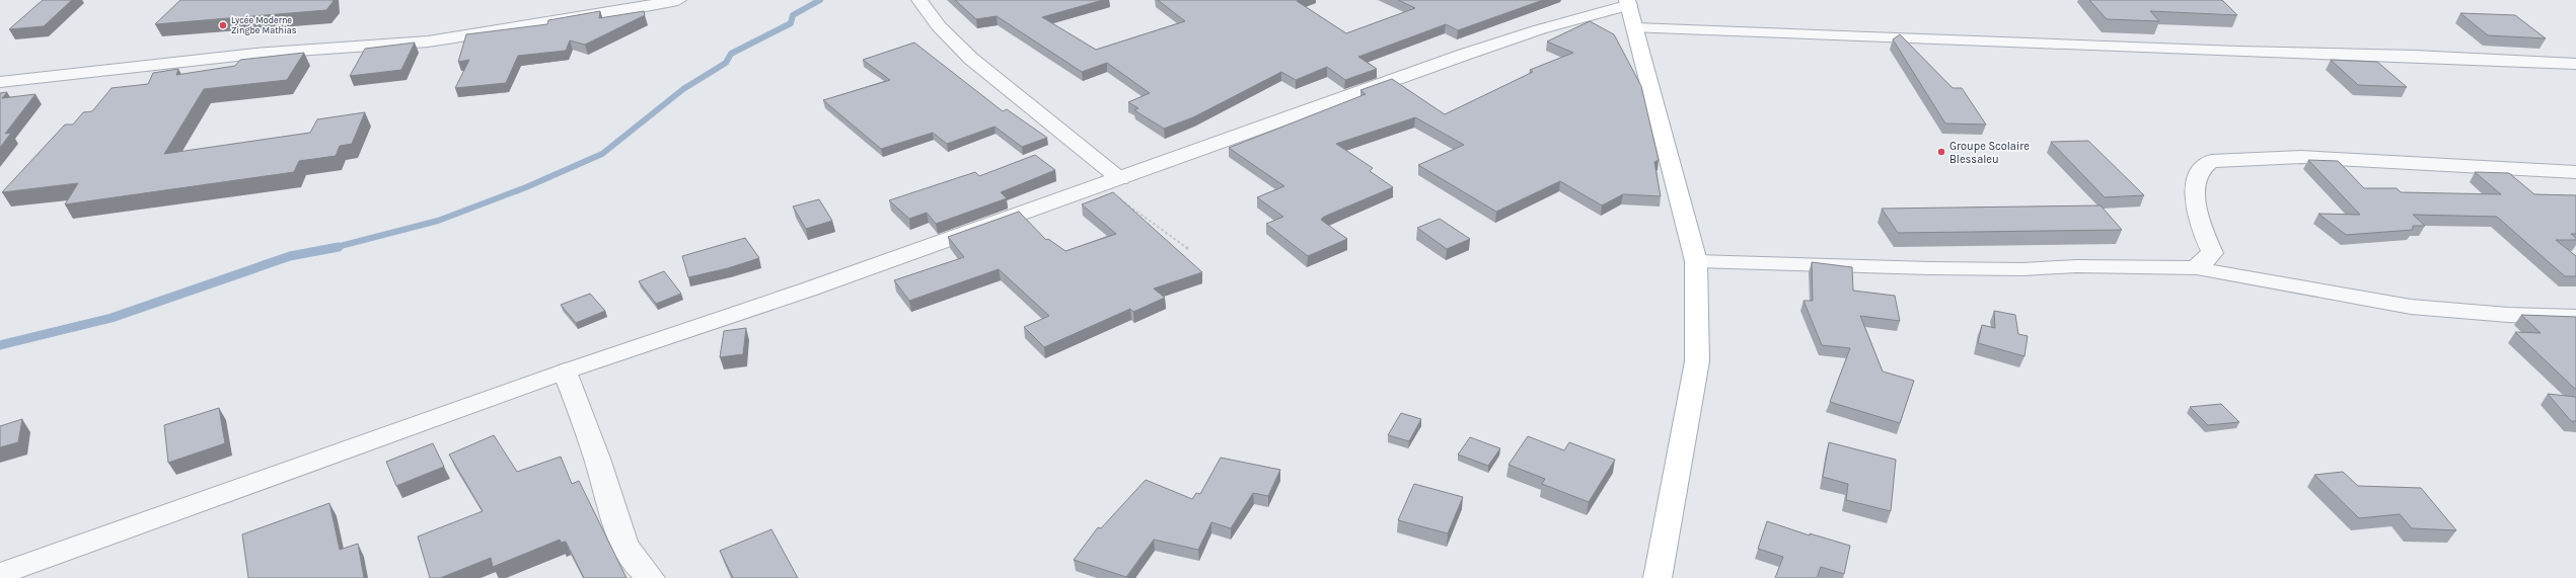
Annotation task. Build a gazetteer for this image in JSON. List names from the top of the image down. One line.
{"places":["Lycée Moderne Zingbe Mathias","Groupe Scolaire Blessaleu"]}
